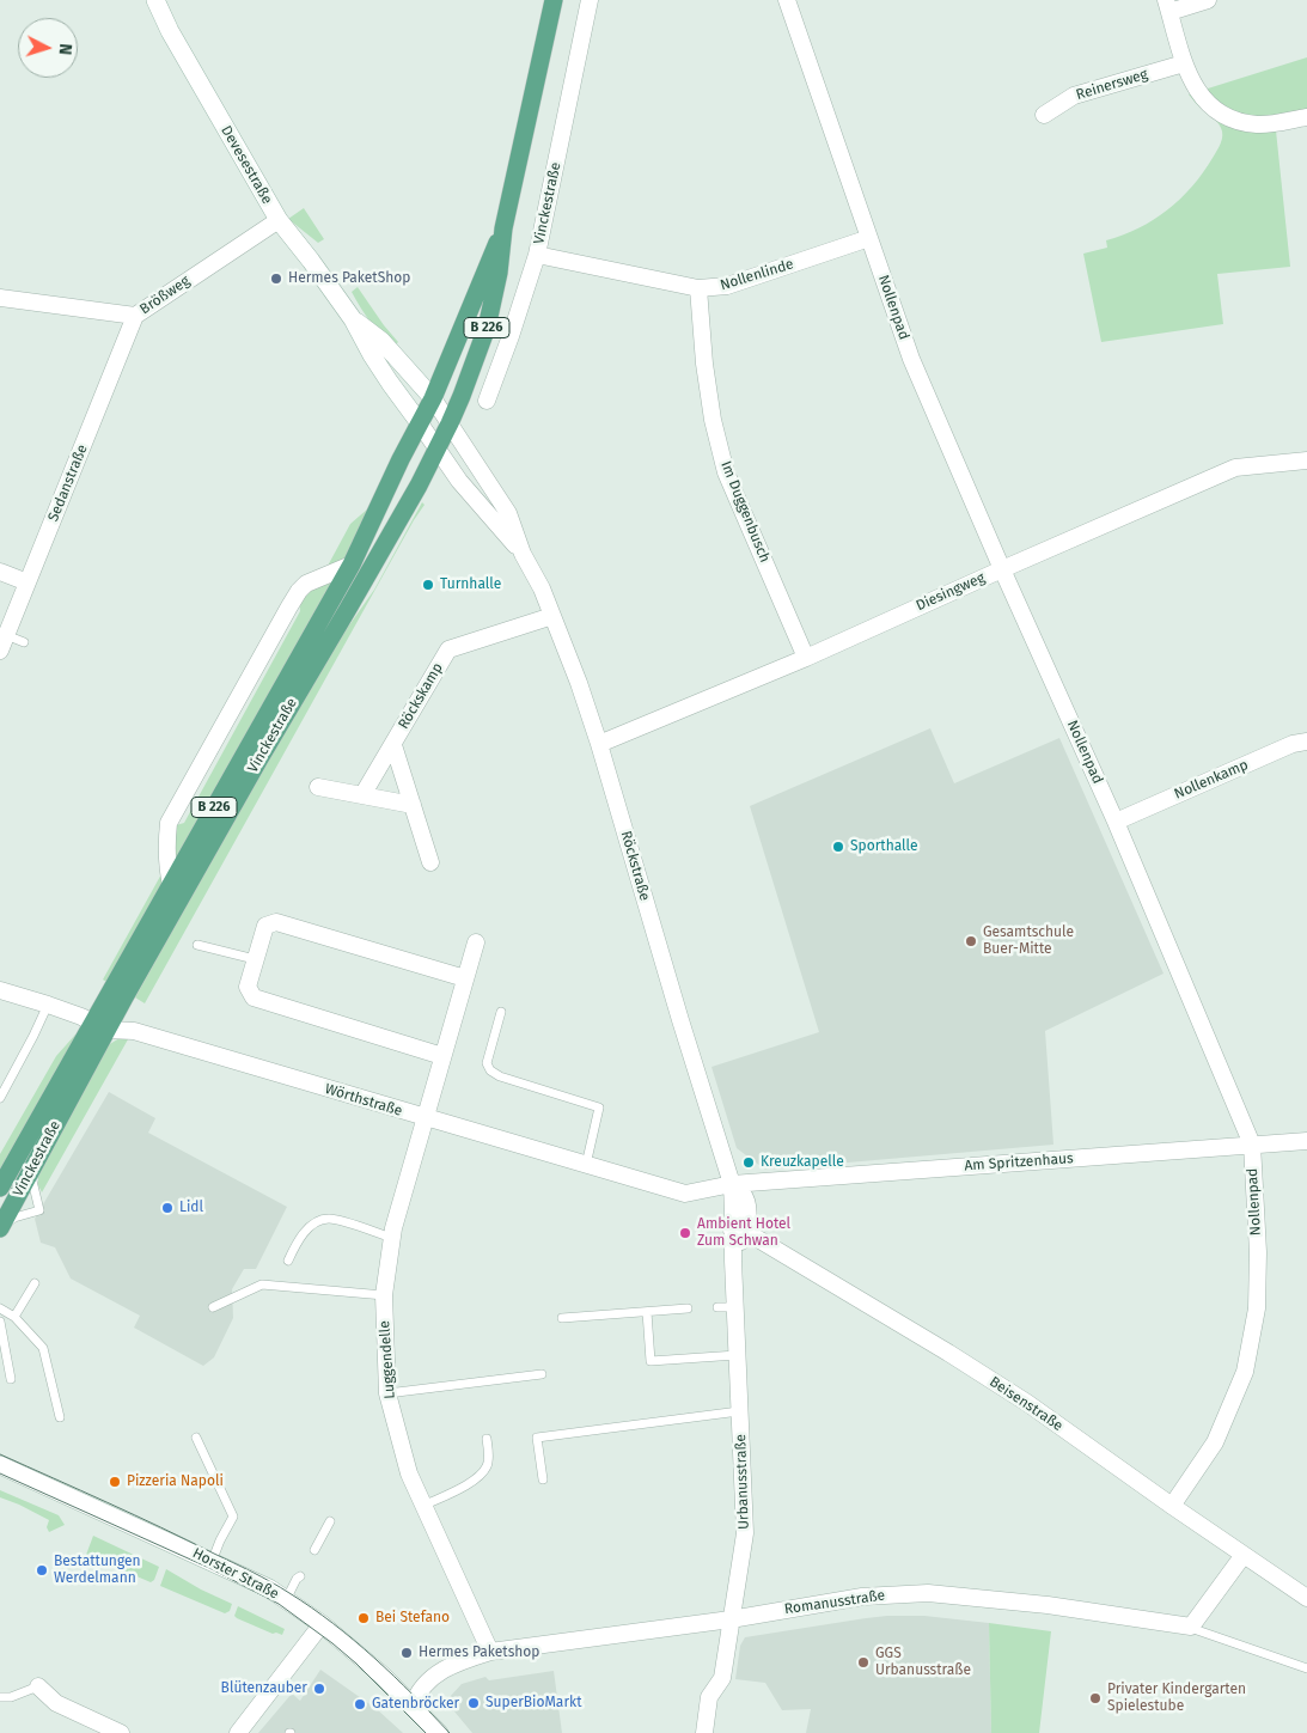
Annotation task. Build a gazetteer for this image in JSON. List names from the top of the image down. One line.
{"streets":{"main road":["Vinckestraße","B 226"],"street":["Reinersweg","Devesestraße","Nollenlinde","Brößweg","Nollenpad","Sedanstraße","Im Duggenbusch","Diesingweg","Röckskamp","Nollenkamp","Röckstraße","Wörthstraße","Am Spritzenhaus","Luggendelle","Beisenstraße","Urbanusstraße","Horster Straße","Romanusstraße"]},"crossings":[["Devesestraße","Vinckestraße"],["Devesestraße","Brößweg"],["Devesestraße","Röckstraße"],["Vinckestraße","Nollenlinde"],["Vinckestraße","Röckstraße"],["Vinckestraße","Wörthstraße"],["Nollenlinde","Nollenpad"],["Nollenlinde","Im Duggenbusch"],["Brößweg","Sedanstraße"],["Nollenpad","Diesingweg"],["Nollenpad","Nollenkamp"],["Nollenpad","Am Spritzenhaus"],["Nollenpad","Beisenstraße"],["Im Duggenbusch","Diesingweg"],["Diesingweg","Röckstraße"],["Röckskamp","Röckstraße"],["Röckstraße","Wörthstraße"],["Röckstraße","Am Spritzenhaus"],["Röckstraße","Urbanusstraße"],["Wörthstraße","Am Spritzenhaus"],["Wörthstraße","Luggendelle"],["Wörthstraße","Urbanusstraße"],["Am Spritzenhaus","Urbanusstraße"],["Luggendelle","Romanusstraße"],["Beisenstraße","Urbanusstraße"],["Urbanusstraße","Romanusstraße"],["Horster Straße","Romanusstraße"]],"places":["Hermes PaketShop","Turnhalle","Sporthalle","Gesamtschule Buer-Mitte","Kreuzkapelle","Lidl","Ambient Hotel Zum Schwan","Pizzeria Napoli","Bestattungen Werdelmann","Bei Stefano","Hermes Paketshop","GGS Urbanusstraße","Blütenzauber","Privater Kindergarten Spielestube","SuperBioMarkt","Gatenbröcker"],"north":"right"}
